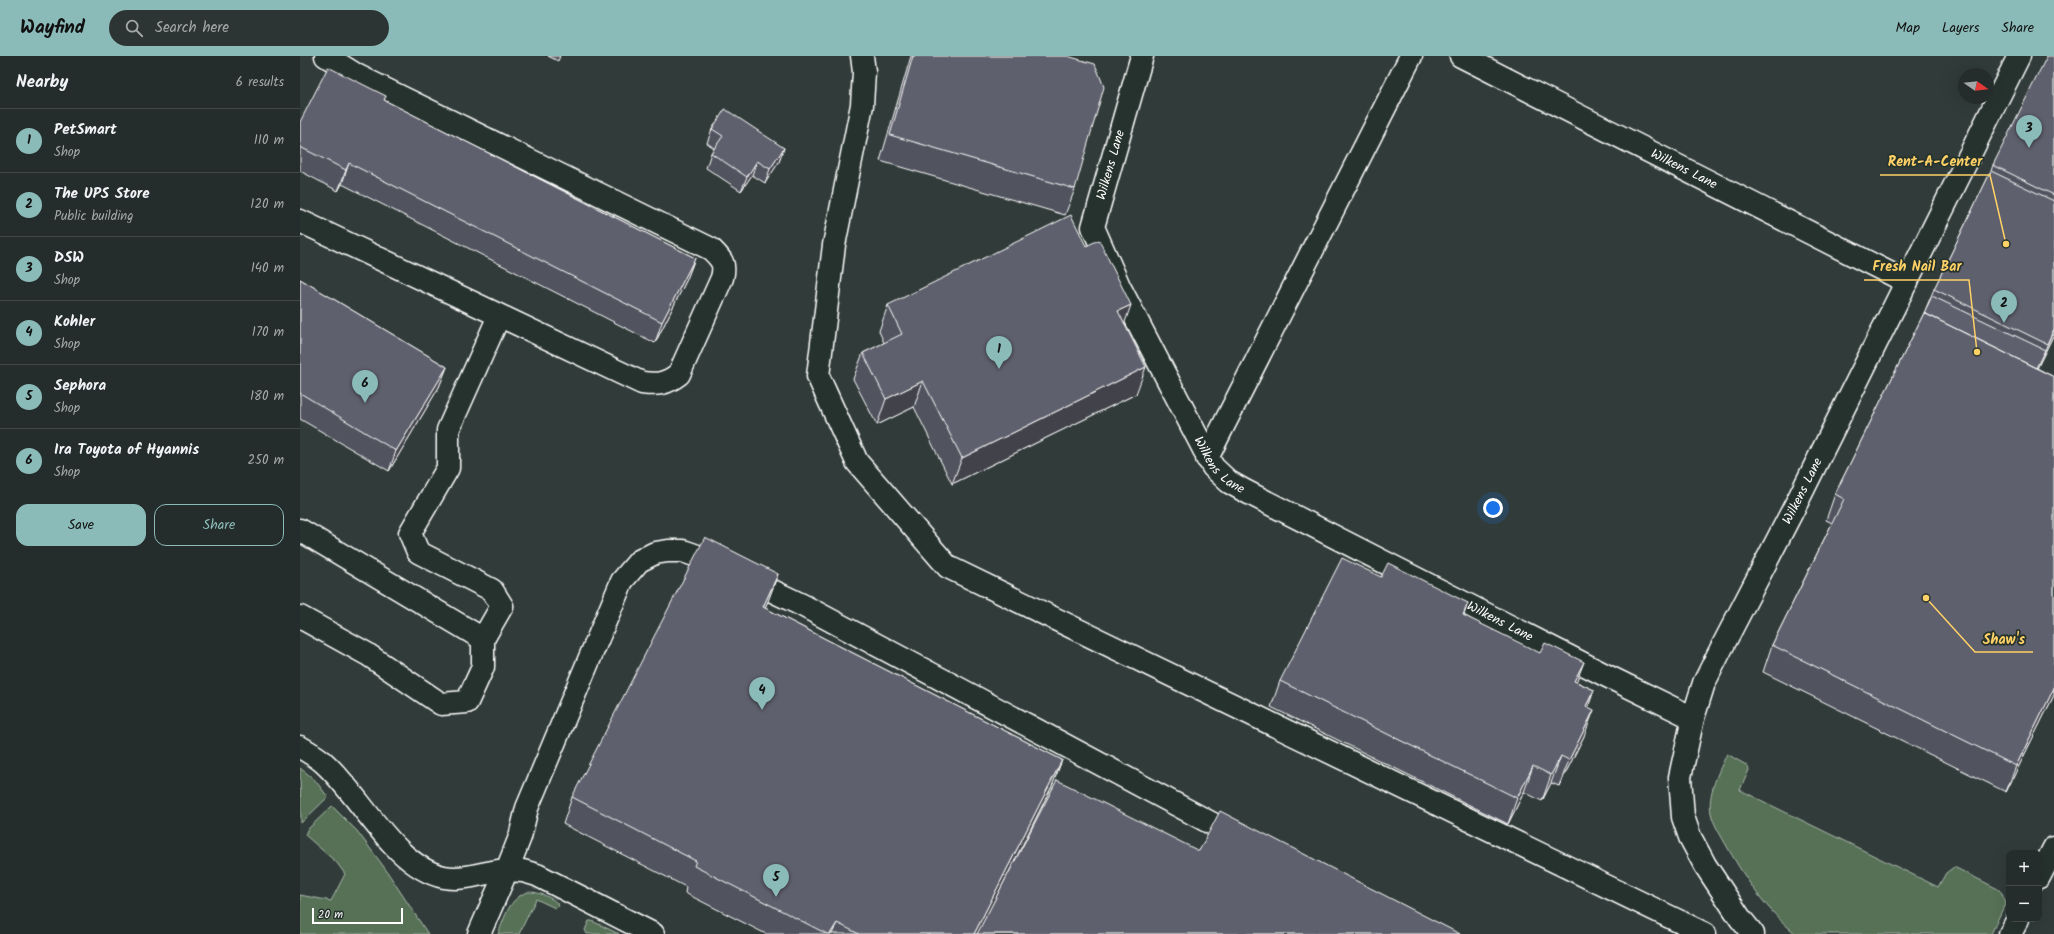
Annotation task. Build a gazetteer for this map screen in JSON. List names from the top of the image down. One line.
{"streets":{"lane":["Wilkens Lane"]},"places":["Rent-A-Center","Fresh Nail Bar","Shaw's"],"scale_bar":"20 m","north":"right","page":{"header":"Wayfind","search":"Search here","nav":["Map","Layers","Share"],"heading":["Nearby","6 results"],"list":[{"mark":"1","name":"PetSmart","note":"Shop","value":"110 m"},{"mark":"2","name":"The UPS Store","note":"Public building","value":"120 m"},{"mark":"3","name":"DSW","note":"Shop","value":"140 m"},{"mark":"4","name":"Kohler","note":"Shop","value":"170 m"},{"mark":"5","name":"Sephora","note":"Shop","value":"180 m"},{"mark":"6","name":"Ira Toyota of Hyannis","note":"Shop","value":"250 m"}],"pins":["3","2","1","6","4","5"],"buttons":["Save","Share"],"map_buttons":["+","−"],"scale":"20 m"}}
